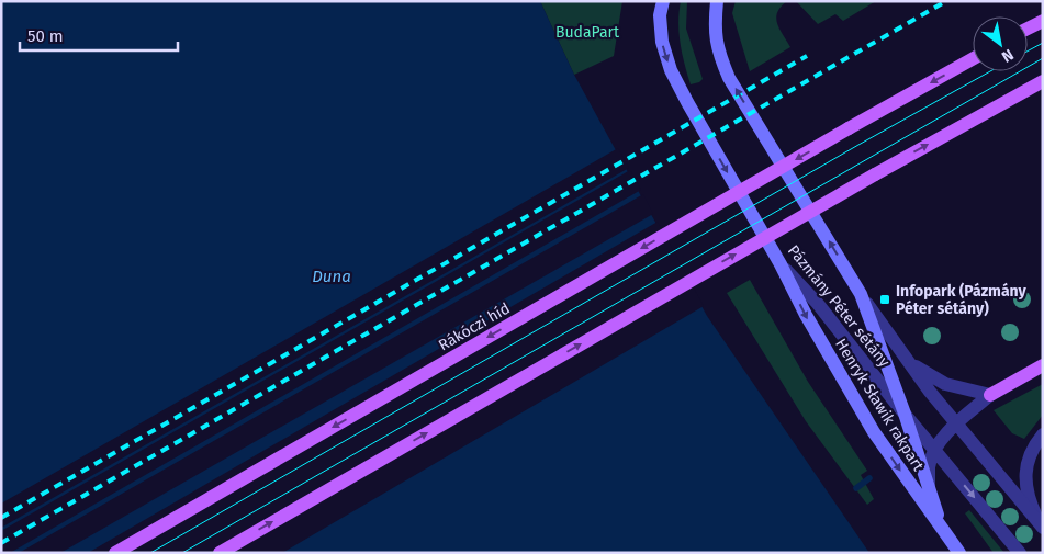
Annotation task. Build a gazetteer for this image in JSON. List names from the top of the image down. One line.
{"streets":{"main road":["Pázmány Péter sétány","Rákóczi híd","Henryk Sławik rakpart"]},"crossings":[["Pázmány Péter sétány","Henryk Sławik rakpart"]],"water":["Duna"],"parks":["BudaPart"],"places":{"transit":["Infopark (Pázmány Péter sétány)"]},"scale_bar":"50 m","north":"bottom right"}
